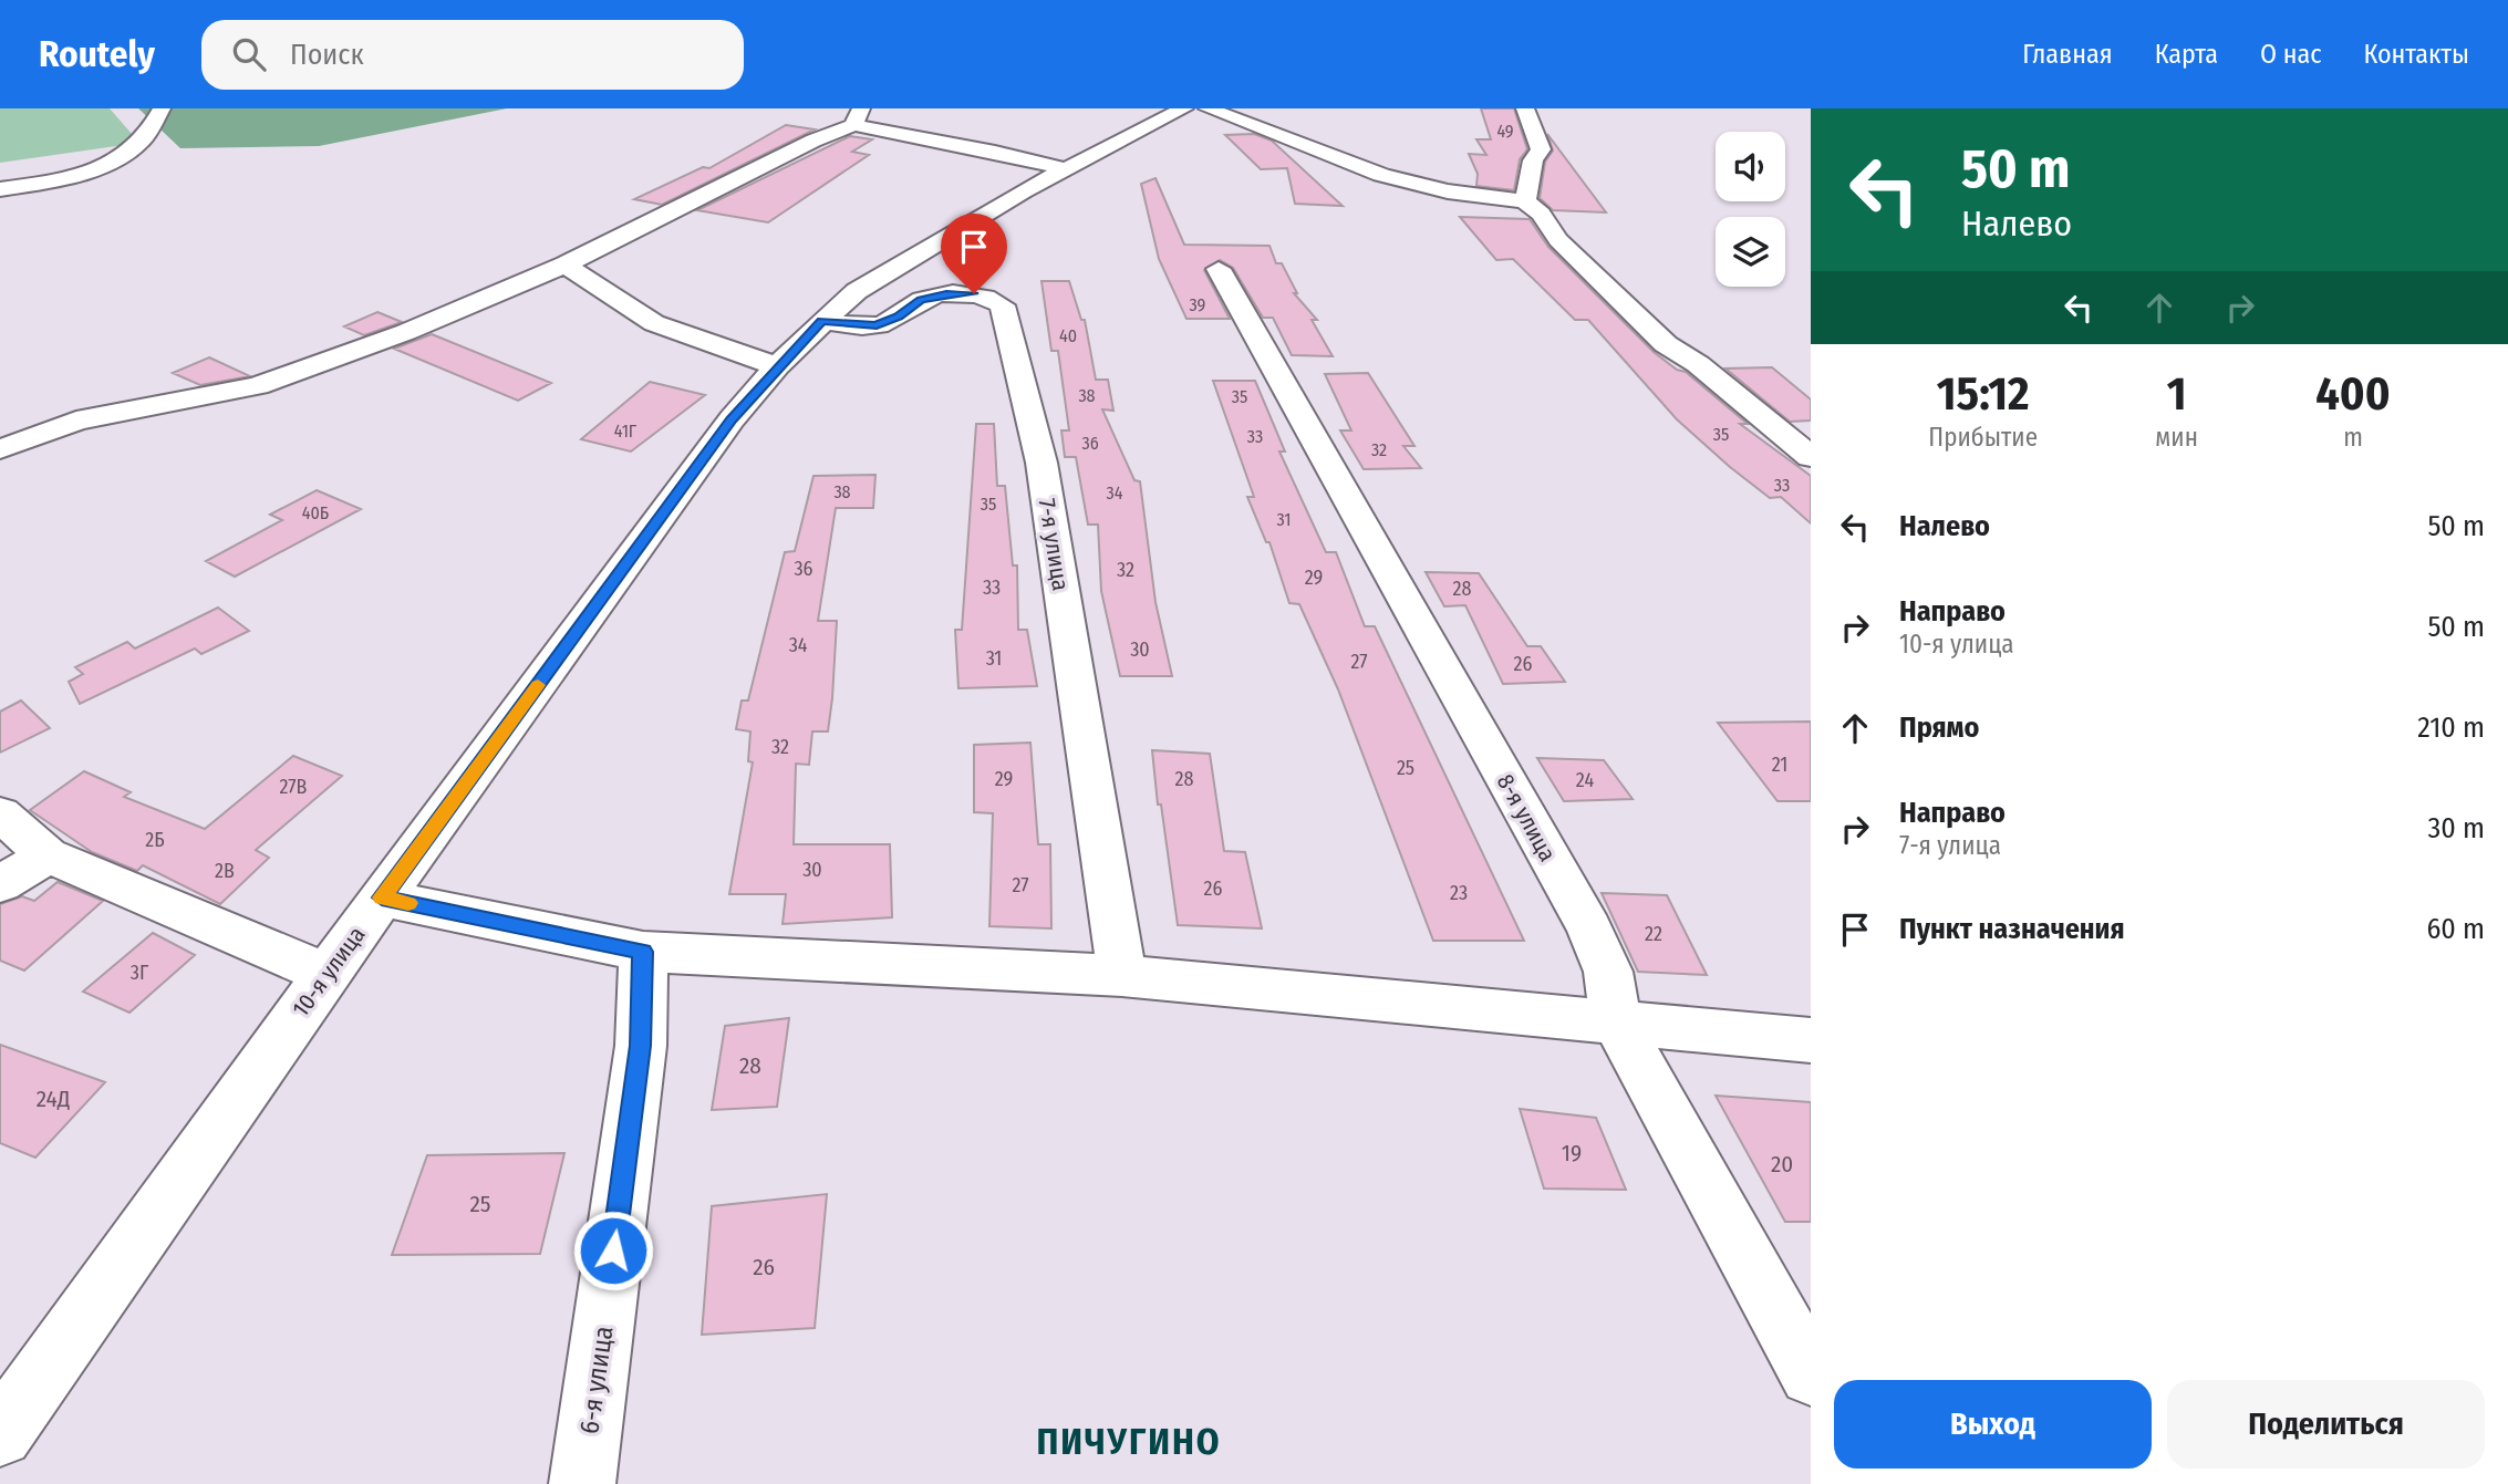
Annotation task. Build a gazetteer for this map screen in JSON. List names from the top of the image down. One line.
{"streets":{"street":["7-я улица","8-я улица","10-я улица","6-я улица"]},"crossings":[["7-я улица","10-я улица"]],"districts":["ПИЧУГИНО"],"house_numbers":["49","39","40","38","35","41Г","35","33","36","32","33","38","34","35","40Б","31","36","32","29","33","28","34","30","31","27","26","32","21","25","29","28","24","27В","2Б","30","2В","27","26","23","22","3Г","28","24Д","19","20","25","26"],"page":{"header":"Routely","search":"Поиск","nav":["Главная","Карта","О нас","Контакты"],"turn":["50 m","Налево"],"eta":["15:12","Прибытие","1","мин","400","m"],"list":[{"name":"Налево","value":"50 m"},{"name":"Направо","note":"10-я улица","value":"50 m"},{"name":"Прямо","value":"210 m"},{"name":"Направо","note":"7-я улица","value":"30 m"},{"name":"Пункт назначения","value":"60 m"}],"buttons":["Выход","Поделиться"]}}
